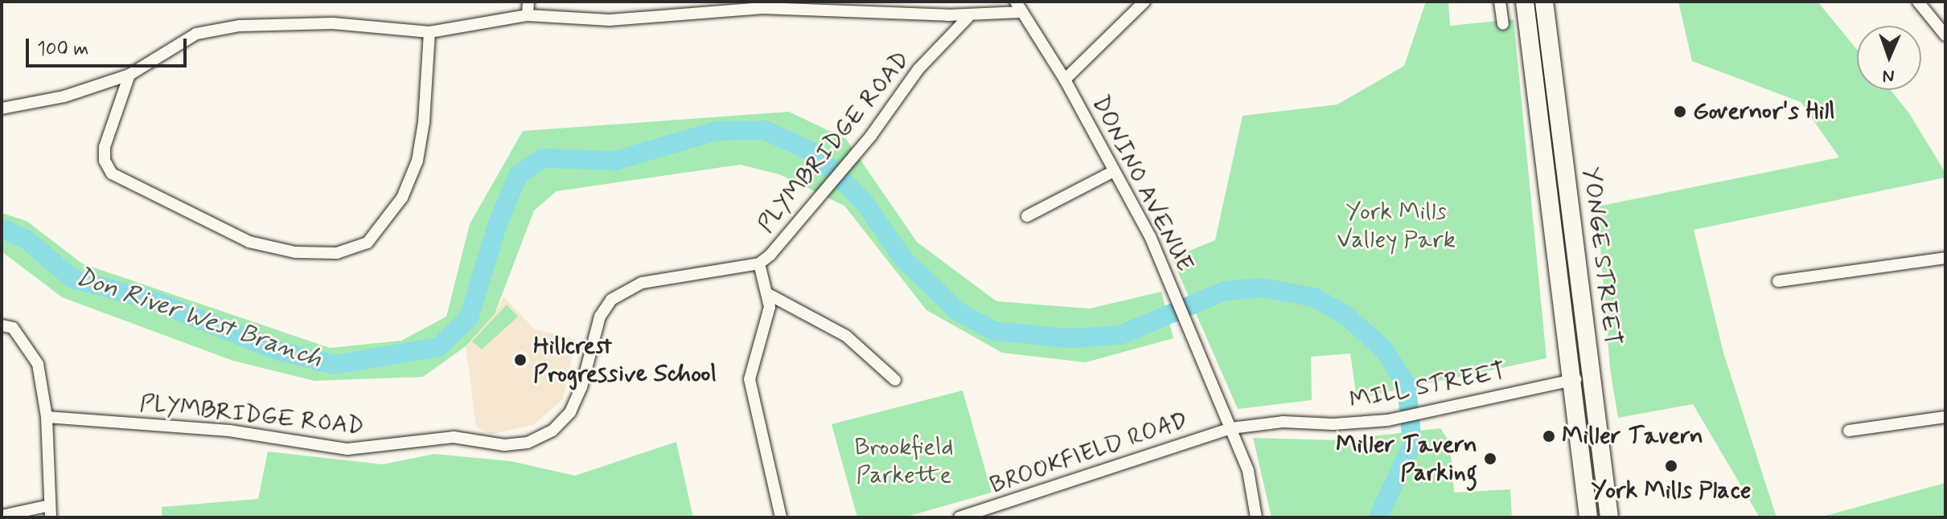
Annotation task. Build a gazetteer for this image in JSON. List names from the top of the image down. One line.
{"streets":{"main road":["YONGE STREET"],"street":["PLYMBRIDGE ROAD","DONINO AVENUE","MILL STREET","BROOKFIELD ROAD"]},"crossings":[["DONINO AVENUE","MILL STREET"],["DONINO AVENUE","BROOKFIELD ROAD"],["YONGE STREET","MILL STREET"],["MILL STREET","BROOKFIELD ROAD"]],"water":["Don River West Branch"],"parks":["York Mills Valley Park","Brookfield Parkette"],"places":["Governor's Hill","Hillcrest Progressive School","Miller Tavern","Miller Tavern Parking","York Mills Place"],"scale_bar":"100 m","north":"bottom"}
